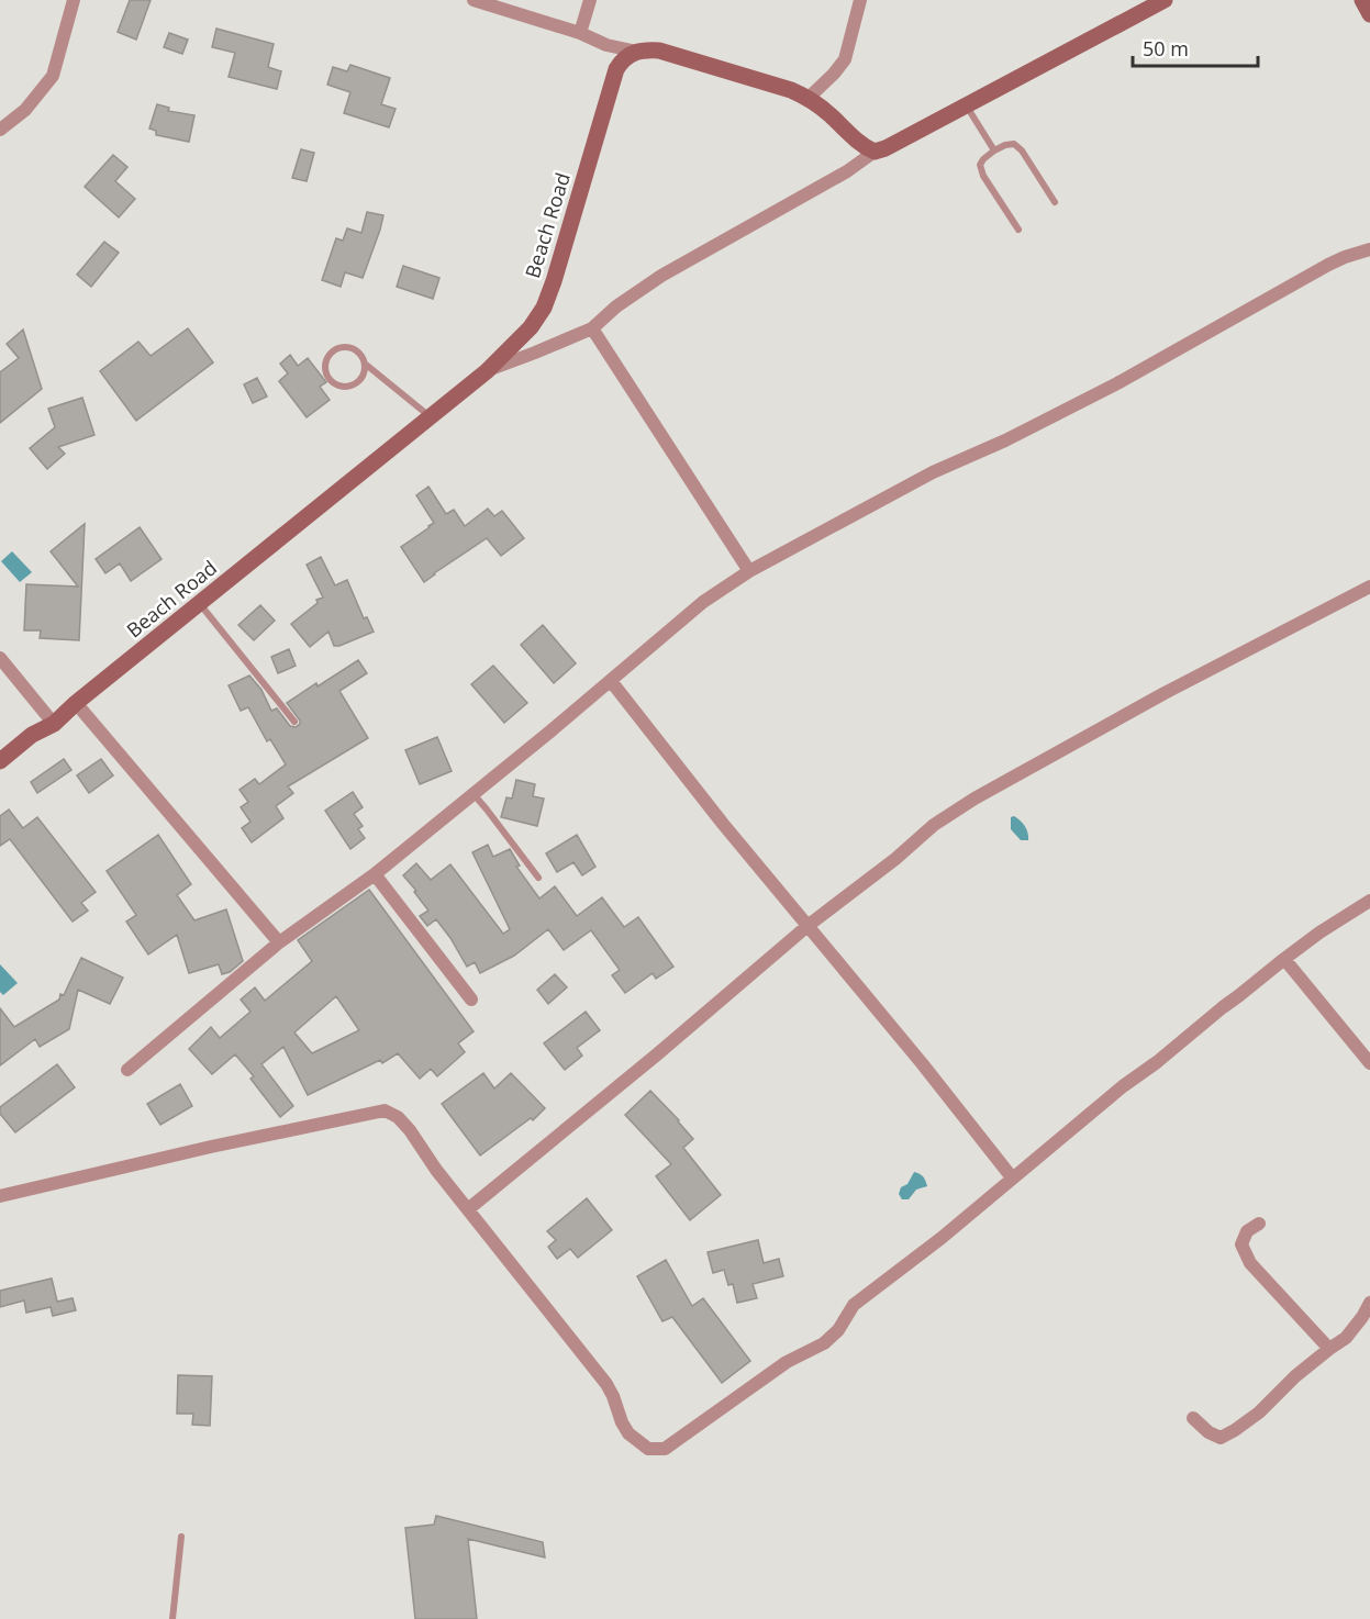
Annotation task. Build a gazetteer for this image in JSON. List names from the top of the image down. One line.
{"streets":{"main road":["Beach Road"]},"scale_bar":"50 m"}
